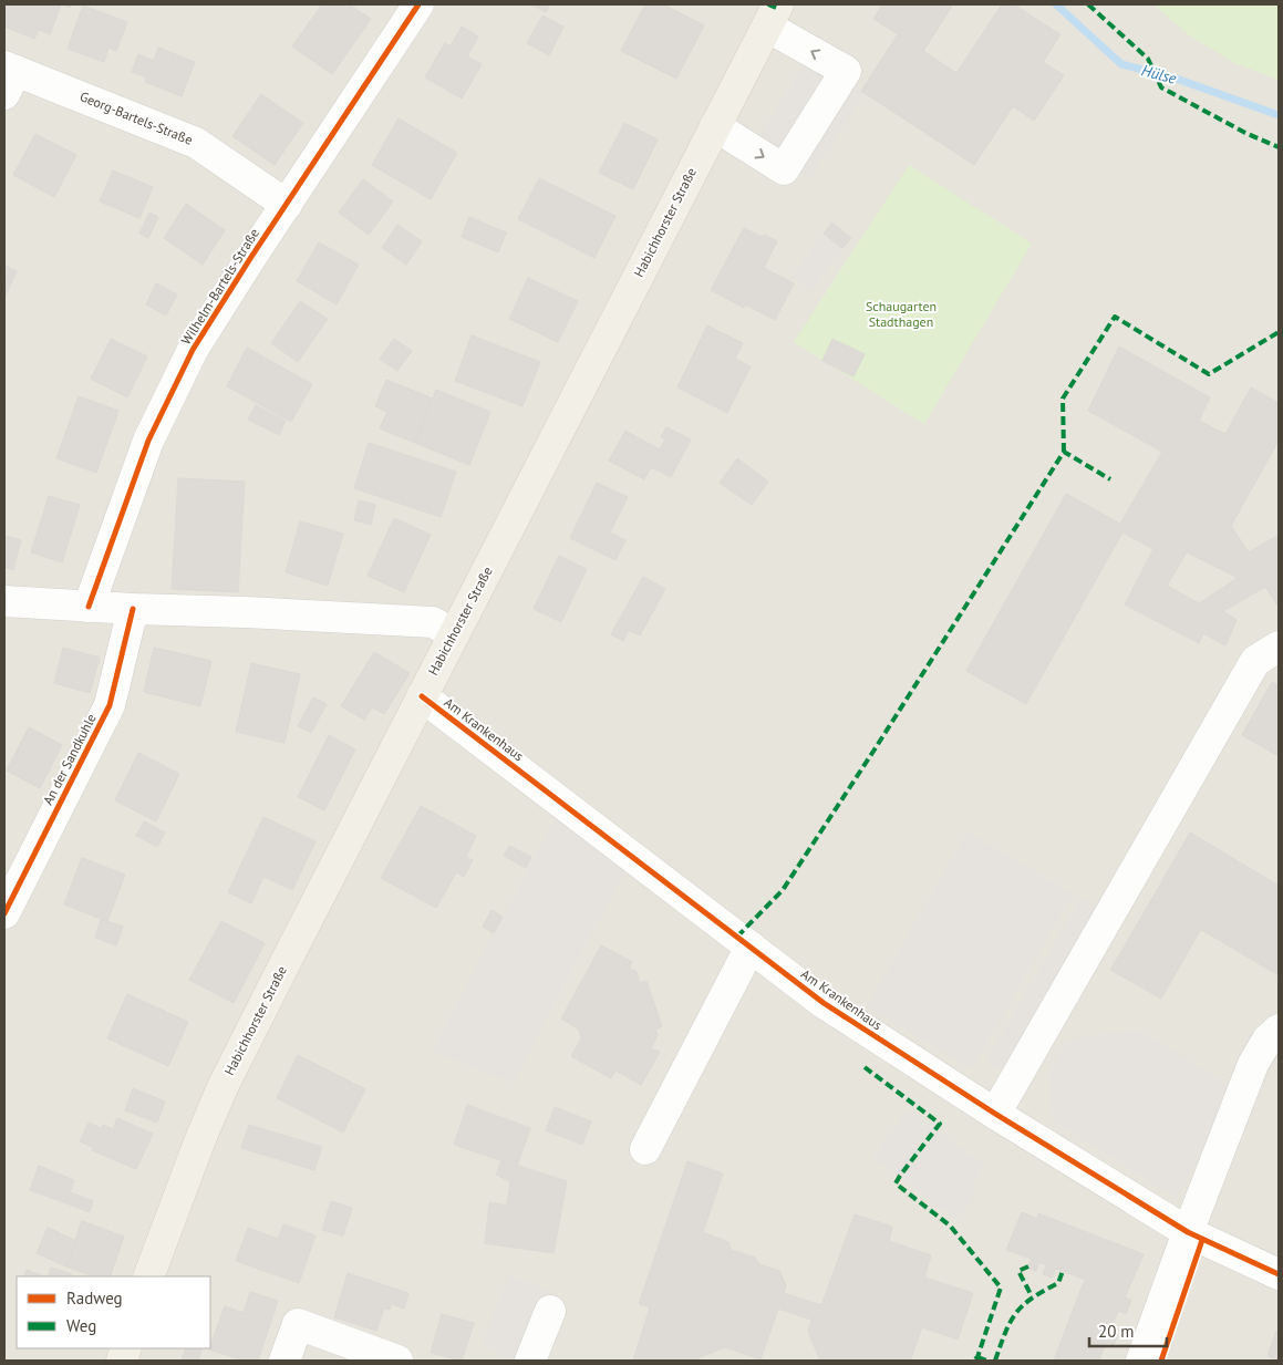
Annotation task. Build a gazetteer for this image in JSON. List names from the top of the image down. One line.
{"streets":{"main road":["Habichhorster Straße"],"street":["Georg-Bartels-Straße","Wilhelm-Bartels-Straße","Am Krankenhaus","An der Sandkuhle"]},"crossings":[["Georg-Bartels-Straße","Wilhelm-Bartels-Straße"],["Habichhorster Straße","Am Krankenhaus"]],"water":["Hülse"],"parks":["Schaugarten Stadthagen"],"legend":["Radweg","Weg"],"scale_bar":"20 m"}
